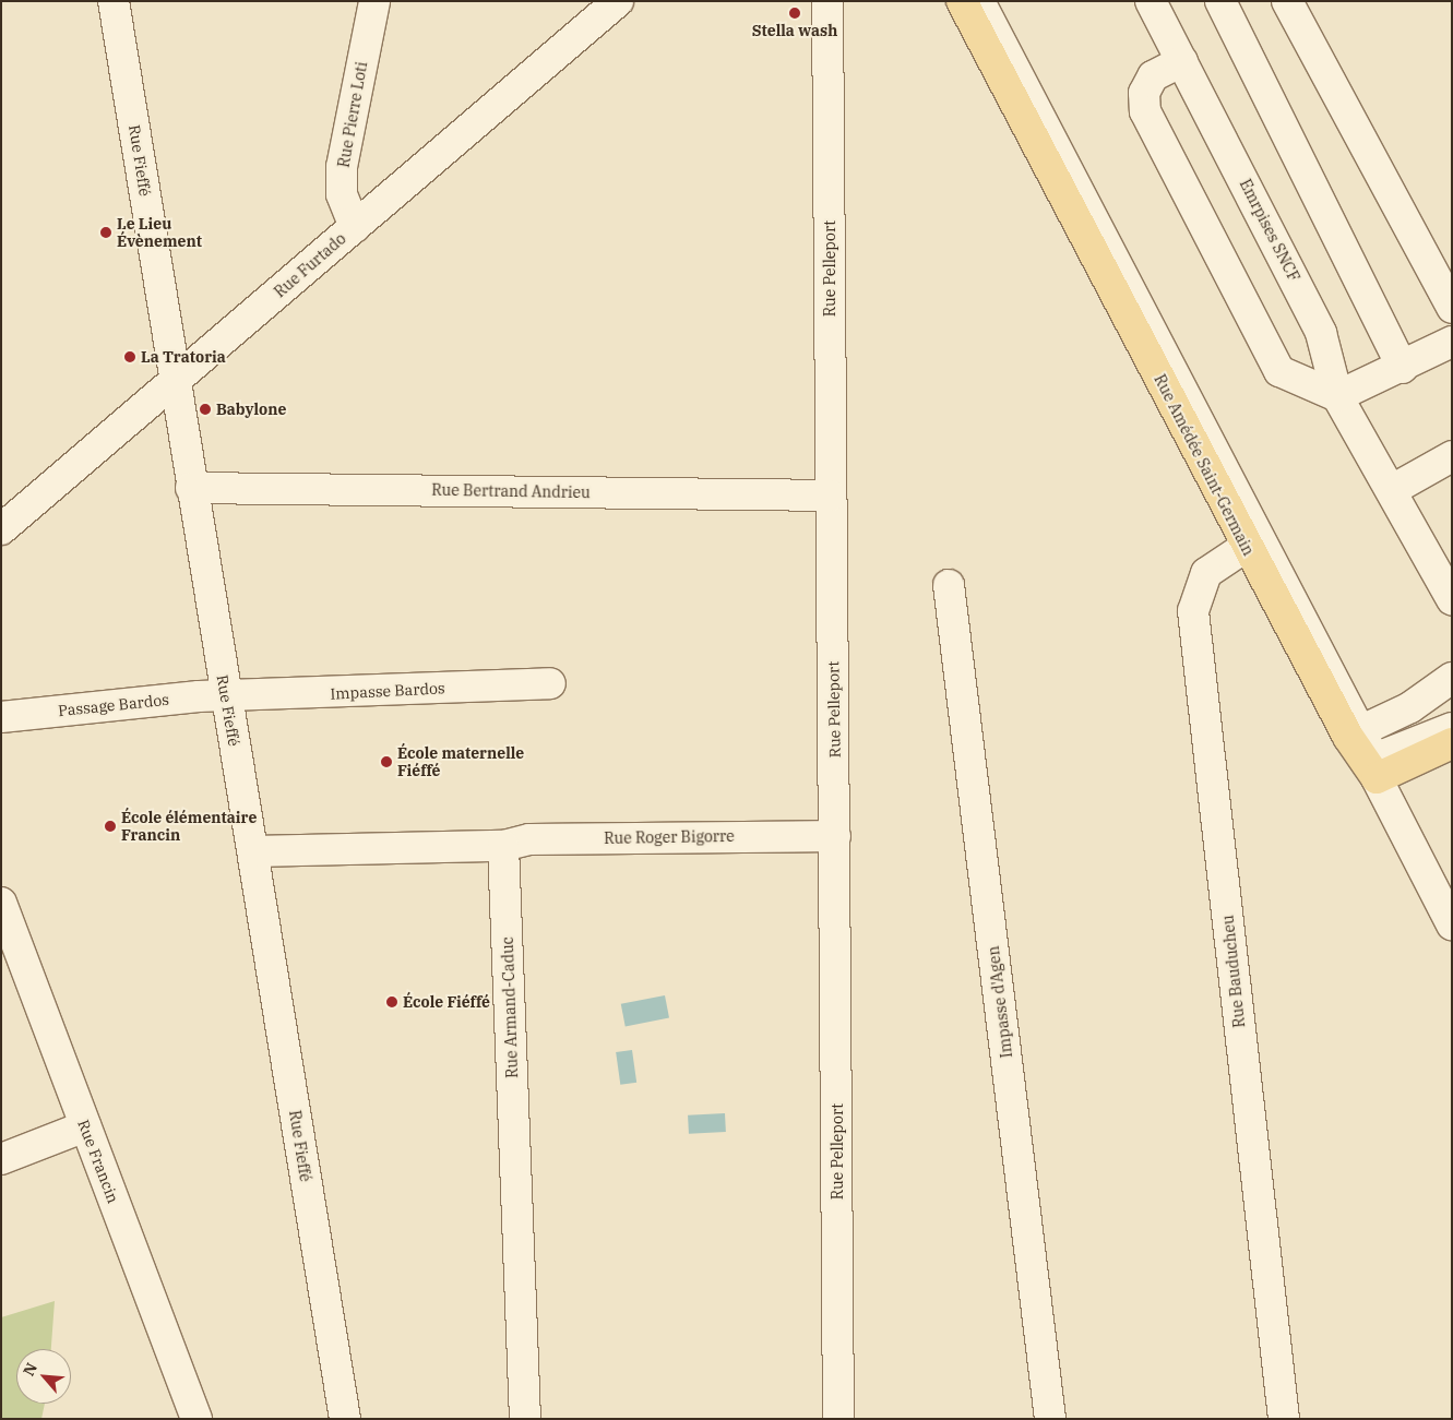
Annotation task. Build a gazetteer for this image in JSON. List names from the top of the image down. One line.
{"streets":{"main road":["Rue Amédée Saint-Germain"],"street":["Rue Pierre Loti","Rue Fieffé","Emrpises SNCF","Rue Furtado","Rue Pelleport","Rue Bertrand Andrieu","Impasse Bardos","Passage Bardos","Rue Roger Bigorre","Rue Bauducheu","Impasse d'Agen","Rue Armand-Caduc","Rue Francin"]},"crossings":[["Rue Pierre Loti","Rue Furtado"],["Rue Fieffé","Rue Furtado"],["Rue Fieffé","Rue Bertrand Andrieu"],["Rue Fieffé","Impasse Bardos"],["Rue Fieffé","Passage Bardos"],["Rue Pelleport","Rue Bertrand Andrieu"],["Rue Pelleport","Rue Roger Bigorre"],["Rue Amédée Saint-Germain","Rue Bauducheu"],["Impasse Bardos","Passage Bardos"],["Rue Roger Bigorre","Rue Armand-Caduc"]],"places":["Stella wash","Le Lieu Évènement","La Tratoria","Babylone","École maternelle Fiéffé","École élémentaire Francin","École Fiéffé"],"north":"top left"}
